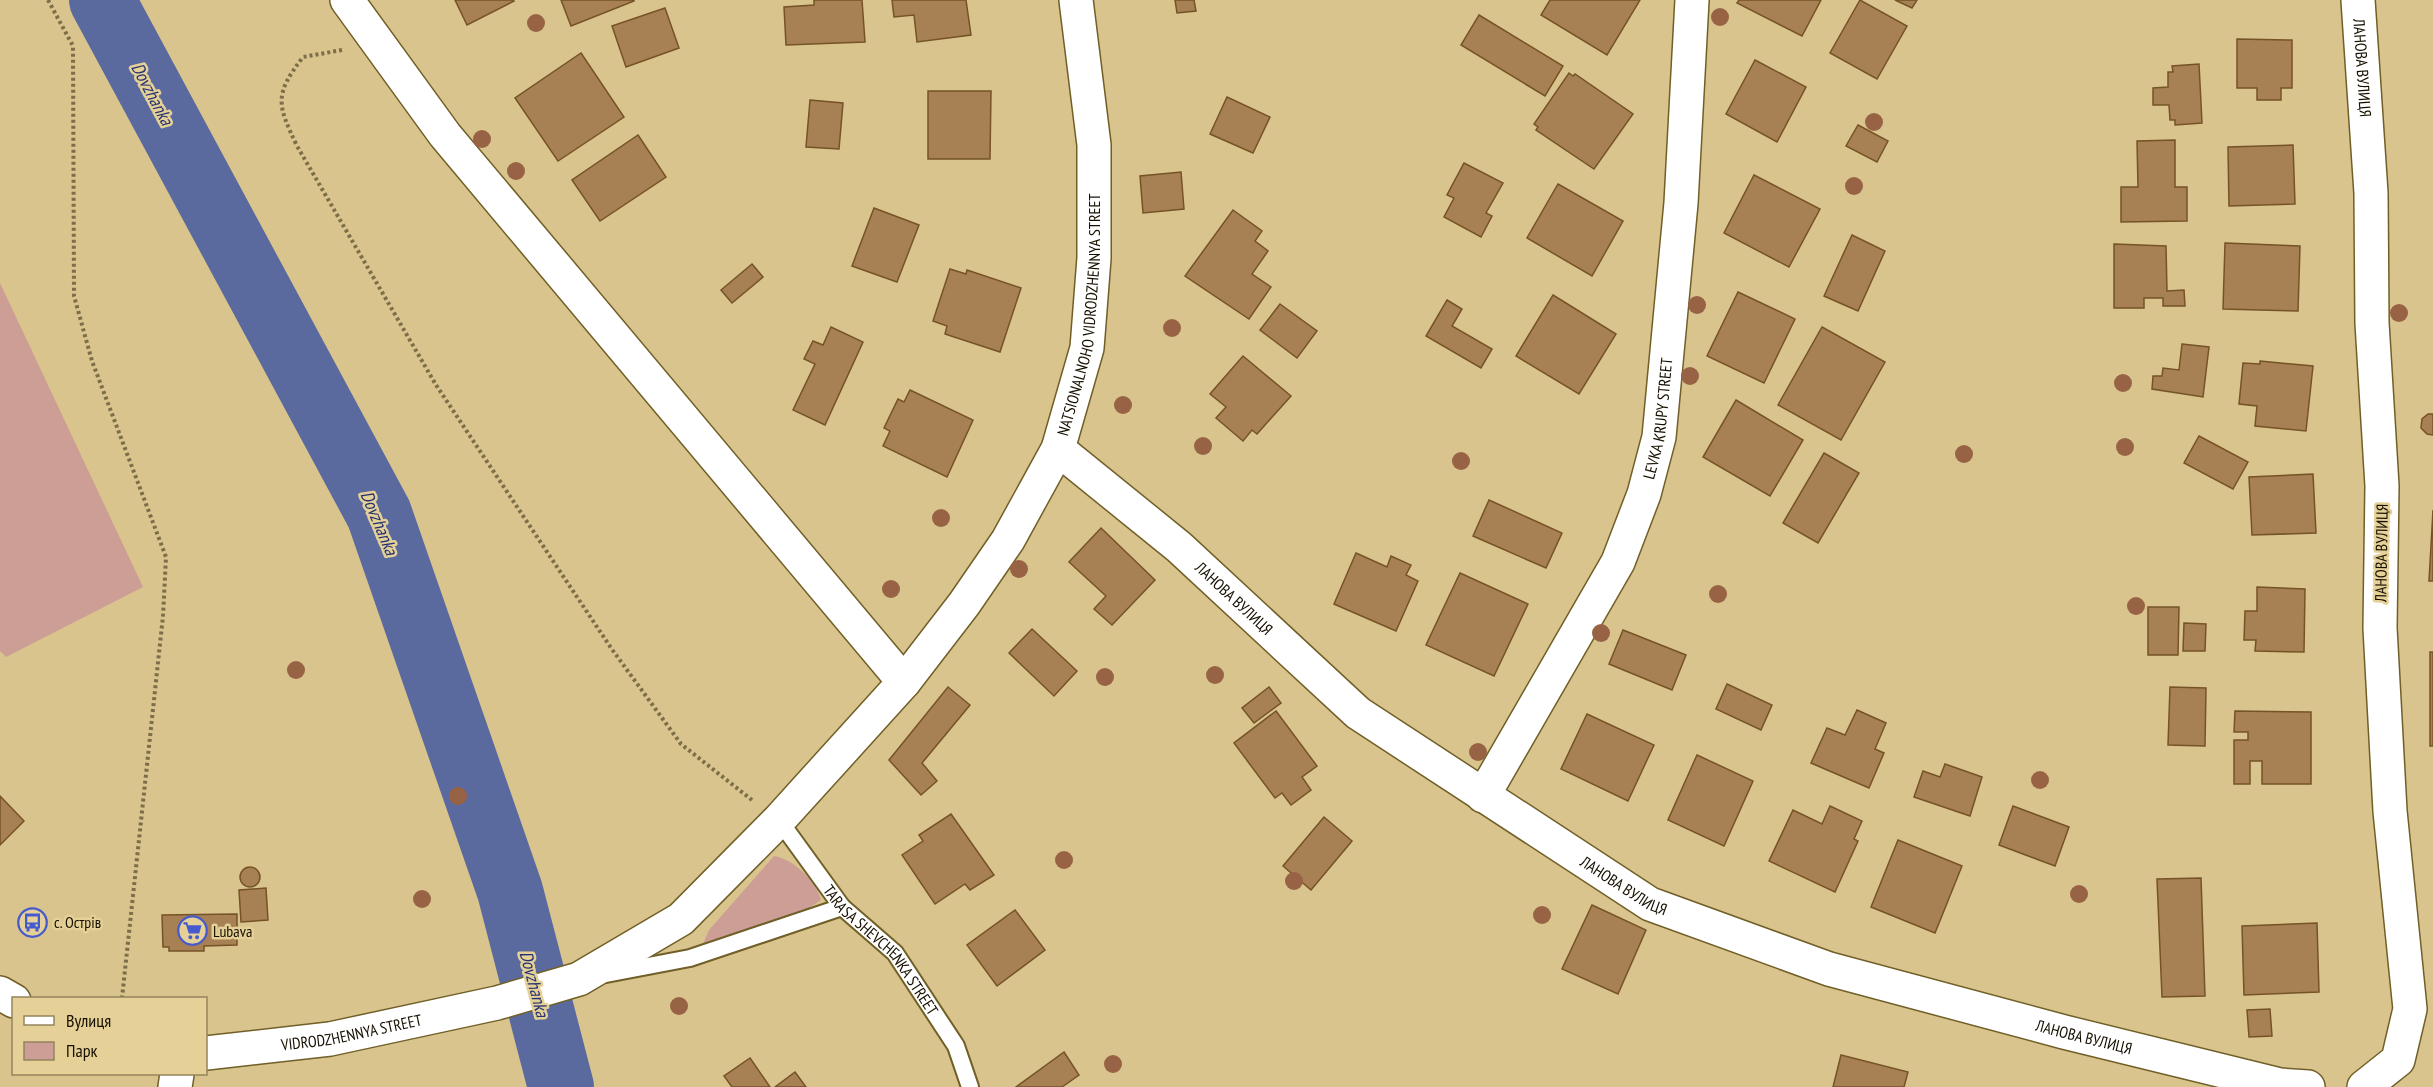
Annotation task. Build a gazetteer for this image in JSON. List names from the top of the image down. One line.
{"streets":{"street":["ЛАНОВА ВУЛИЦЯ","NATSIONALNOHO VIDRODZHENNYA STREET","LEVKA KRUPY STREET","VIDRODZHENNYA STREET"],"lane":["TARASA SHEVCHENKA STREET"]},"crossings":[["ЛАНОВА ВУЛИЦЯ","NATSIONALNOHO VIDRODZHENNYA STREET"],["ЛАНОВА ВУЛИЦЯ","LEVKA KRUPY STREET"],["NATSIONALNOHO VIDRODZHENNYA STREET","TARASA SHEVCHENKA STREET"],["NATSIONALNOHO VIDRODZHENNYA STREET","VIDRODZHENNYA STREET"],["TARASA SHEVCHENKA STREET","VIDRODZHENNYA STREET"]],"water":["Dovzhanka"],"places":{"bus stop":["с. Острів"],"supermarket":["Lubava"]},"legend":["Вулиця","Парк"]}
